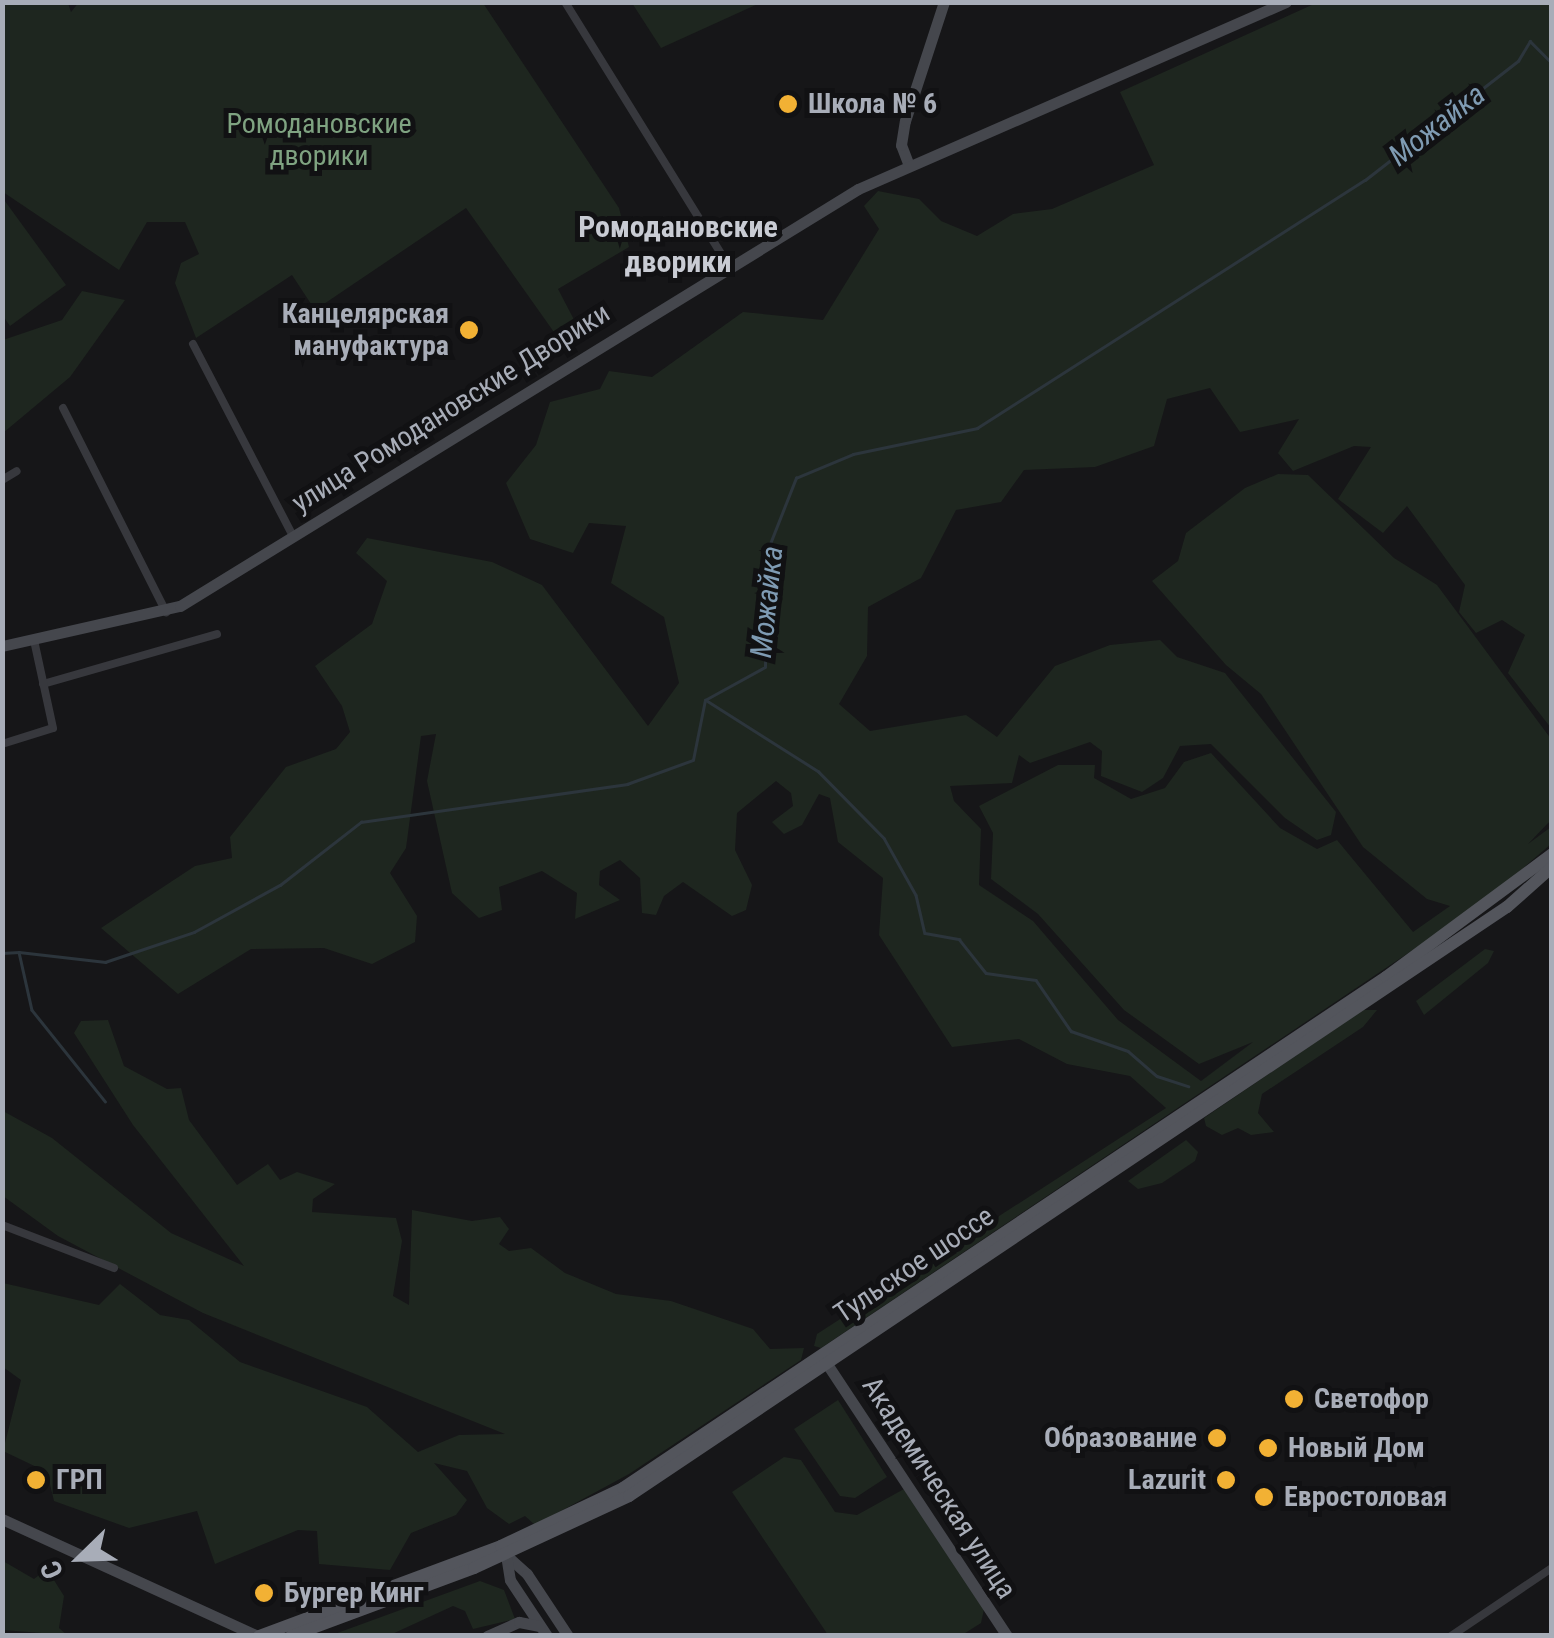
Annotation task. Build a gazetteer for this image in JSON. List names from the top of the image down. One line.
{"streets":{"main road":["Тульское шоссе"],"street":["улица Ромодановские Дворики","Академическая улица"]},"crossings":[["Тульское шоссе","Академическая улица"]],"districts":["Ромодановские дворики"],"water":["Можайка"],"parks":["Ромодановские дворики"],"places":["Школа № 6","Канцелярская мануфактура","Светофор","Образование","Новый Дом","ГРП","Lazurit","Евростоловая","Бургер Кинг"],"north":"bottom left"}
